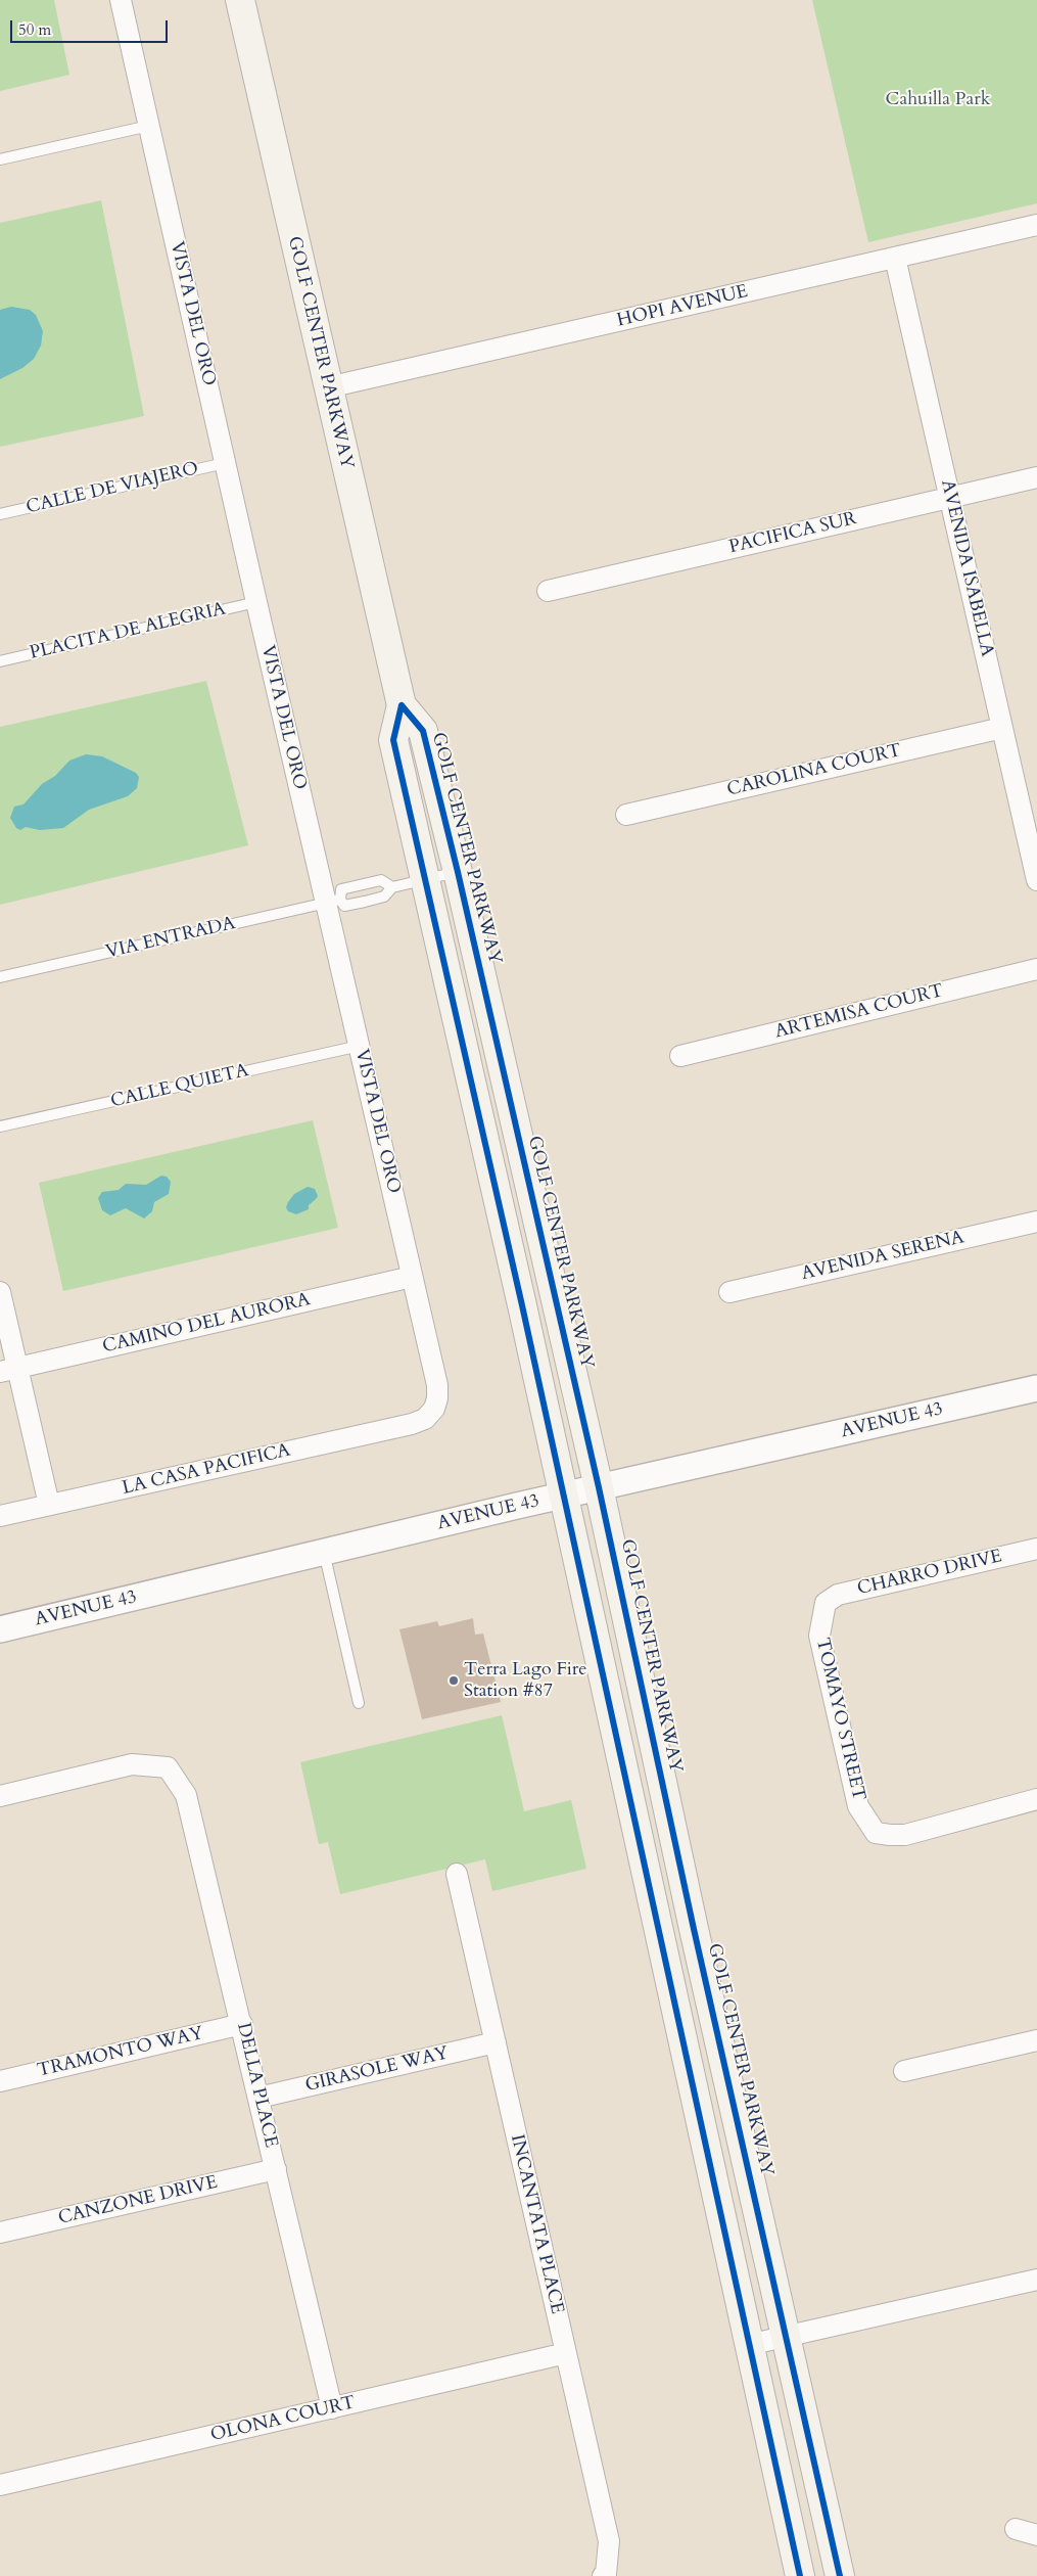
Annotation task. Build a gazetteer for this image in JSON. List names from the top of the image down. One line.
{"streets":{"main road":["GOLF CENTER PARKWAY"],"street":["HOPI AVENUE","VISTA DEL ORO","PACIFICA SUR","AVENIDA ISABELLA","CAROLINA COURT","ARTEMISA COURT","AVENIDA SERENA","CAMINO DEL AURORA","AVENUE 43","LA CASA PACIFICA","CHARRO DRIVE","TOMAYO STREET","TRAMONTO WAY","GIRASOLE WAY","DELLA PLACE","CANZONE DRIVE","INCANTATA PLACE","OLONA COURT"],"lane":["CALLE DE VIAJERO","PLACITA DE ALEGRIA","VIA ENTRADA","CALLE QUIETA"]},"crossings":[["HOPI AVENUE","GOLF CENTER PARKWAY"],["HOPI AVENUE","AVENIDA ISABELLA"],["VISTA DEL ORO","CALLE DE VIAJERO"],["VISTA DEL ORO","PLACITA DE ALEGRIA"],["VISTA DEL ORO","VIA ENTRADA"],["VISTA DEL ORO","CALLE QUIETA"],["VISTA DEL ORO","CAMINO DEL AURORA"],["VISTA DEL ORO","LA CASA PACIFICA"],["GOLF CENTER PARKWAY","VIA ENTRADA"],["GOLF CENTER PARKWAY","AVENUE 43"],["PACIFICA SUR","AVENIDA ISABELLA"],["AVENIDA ISABELLA","CAROLINA COURT"],["CHARRO DRIVE","TOMAYO STREET"],["TRAMONTO WAY","DELLA PLACE"],["GIRASOLE WAY","DELLA PLACE"],["GIRASOLE WAY","INCANTATA PLACE"],["DELLA PLACE","CANZONE DRIVE"],["DELLA PLACE","OLONA COURT"],["INCANTATA PLACE","OLONA COURT"]],"parks":["Cahuilla Park"],"places":["Terra Lago Fire Station #87"],"scale_bar":"50 m"}
